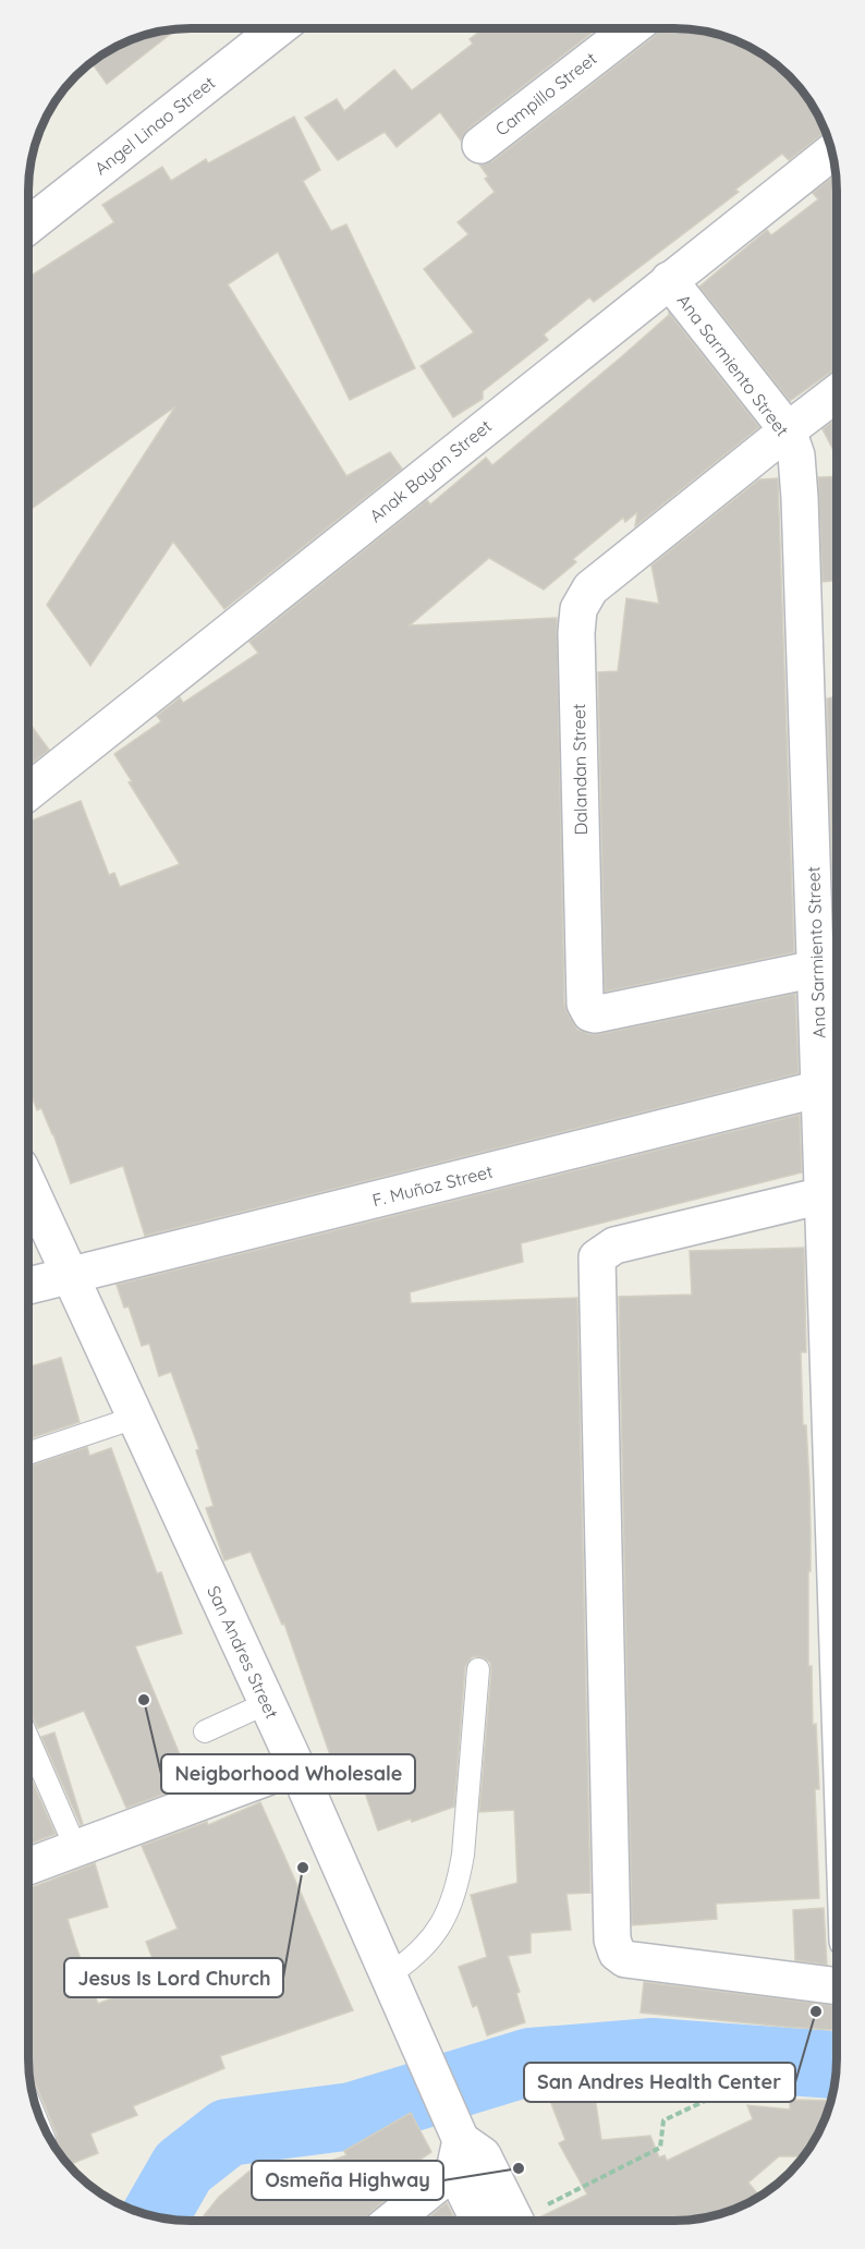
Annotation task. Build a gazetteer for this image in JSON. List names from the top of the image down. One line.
{"streets":{"street":["Campillo Street","Angel Linao Street","Ana Sarmiento Street","Anak Bayan Street","Dalandan Street","F. Muñoz Street","San Andres Street"]},"crossings":[["Ana Sarmiento Street","Anak Bayan Street"],["Ana Sarmiento Street","Dalandan Street"],["Ana Sarmiento Street","F. Muñoz Street"],["F. Muñoz Street","San Andres Street"]],"places":["Neigborhood Wholesale","Jesus Is Lord Church","San Andres Health Center","Osmeña Highway"]}
